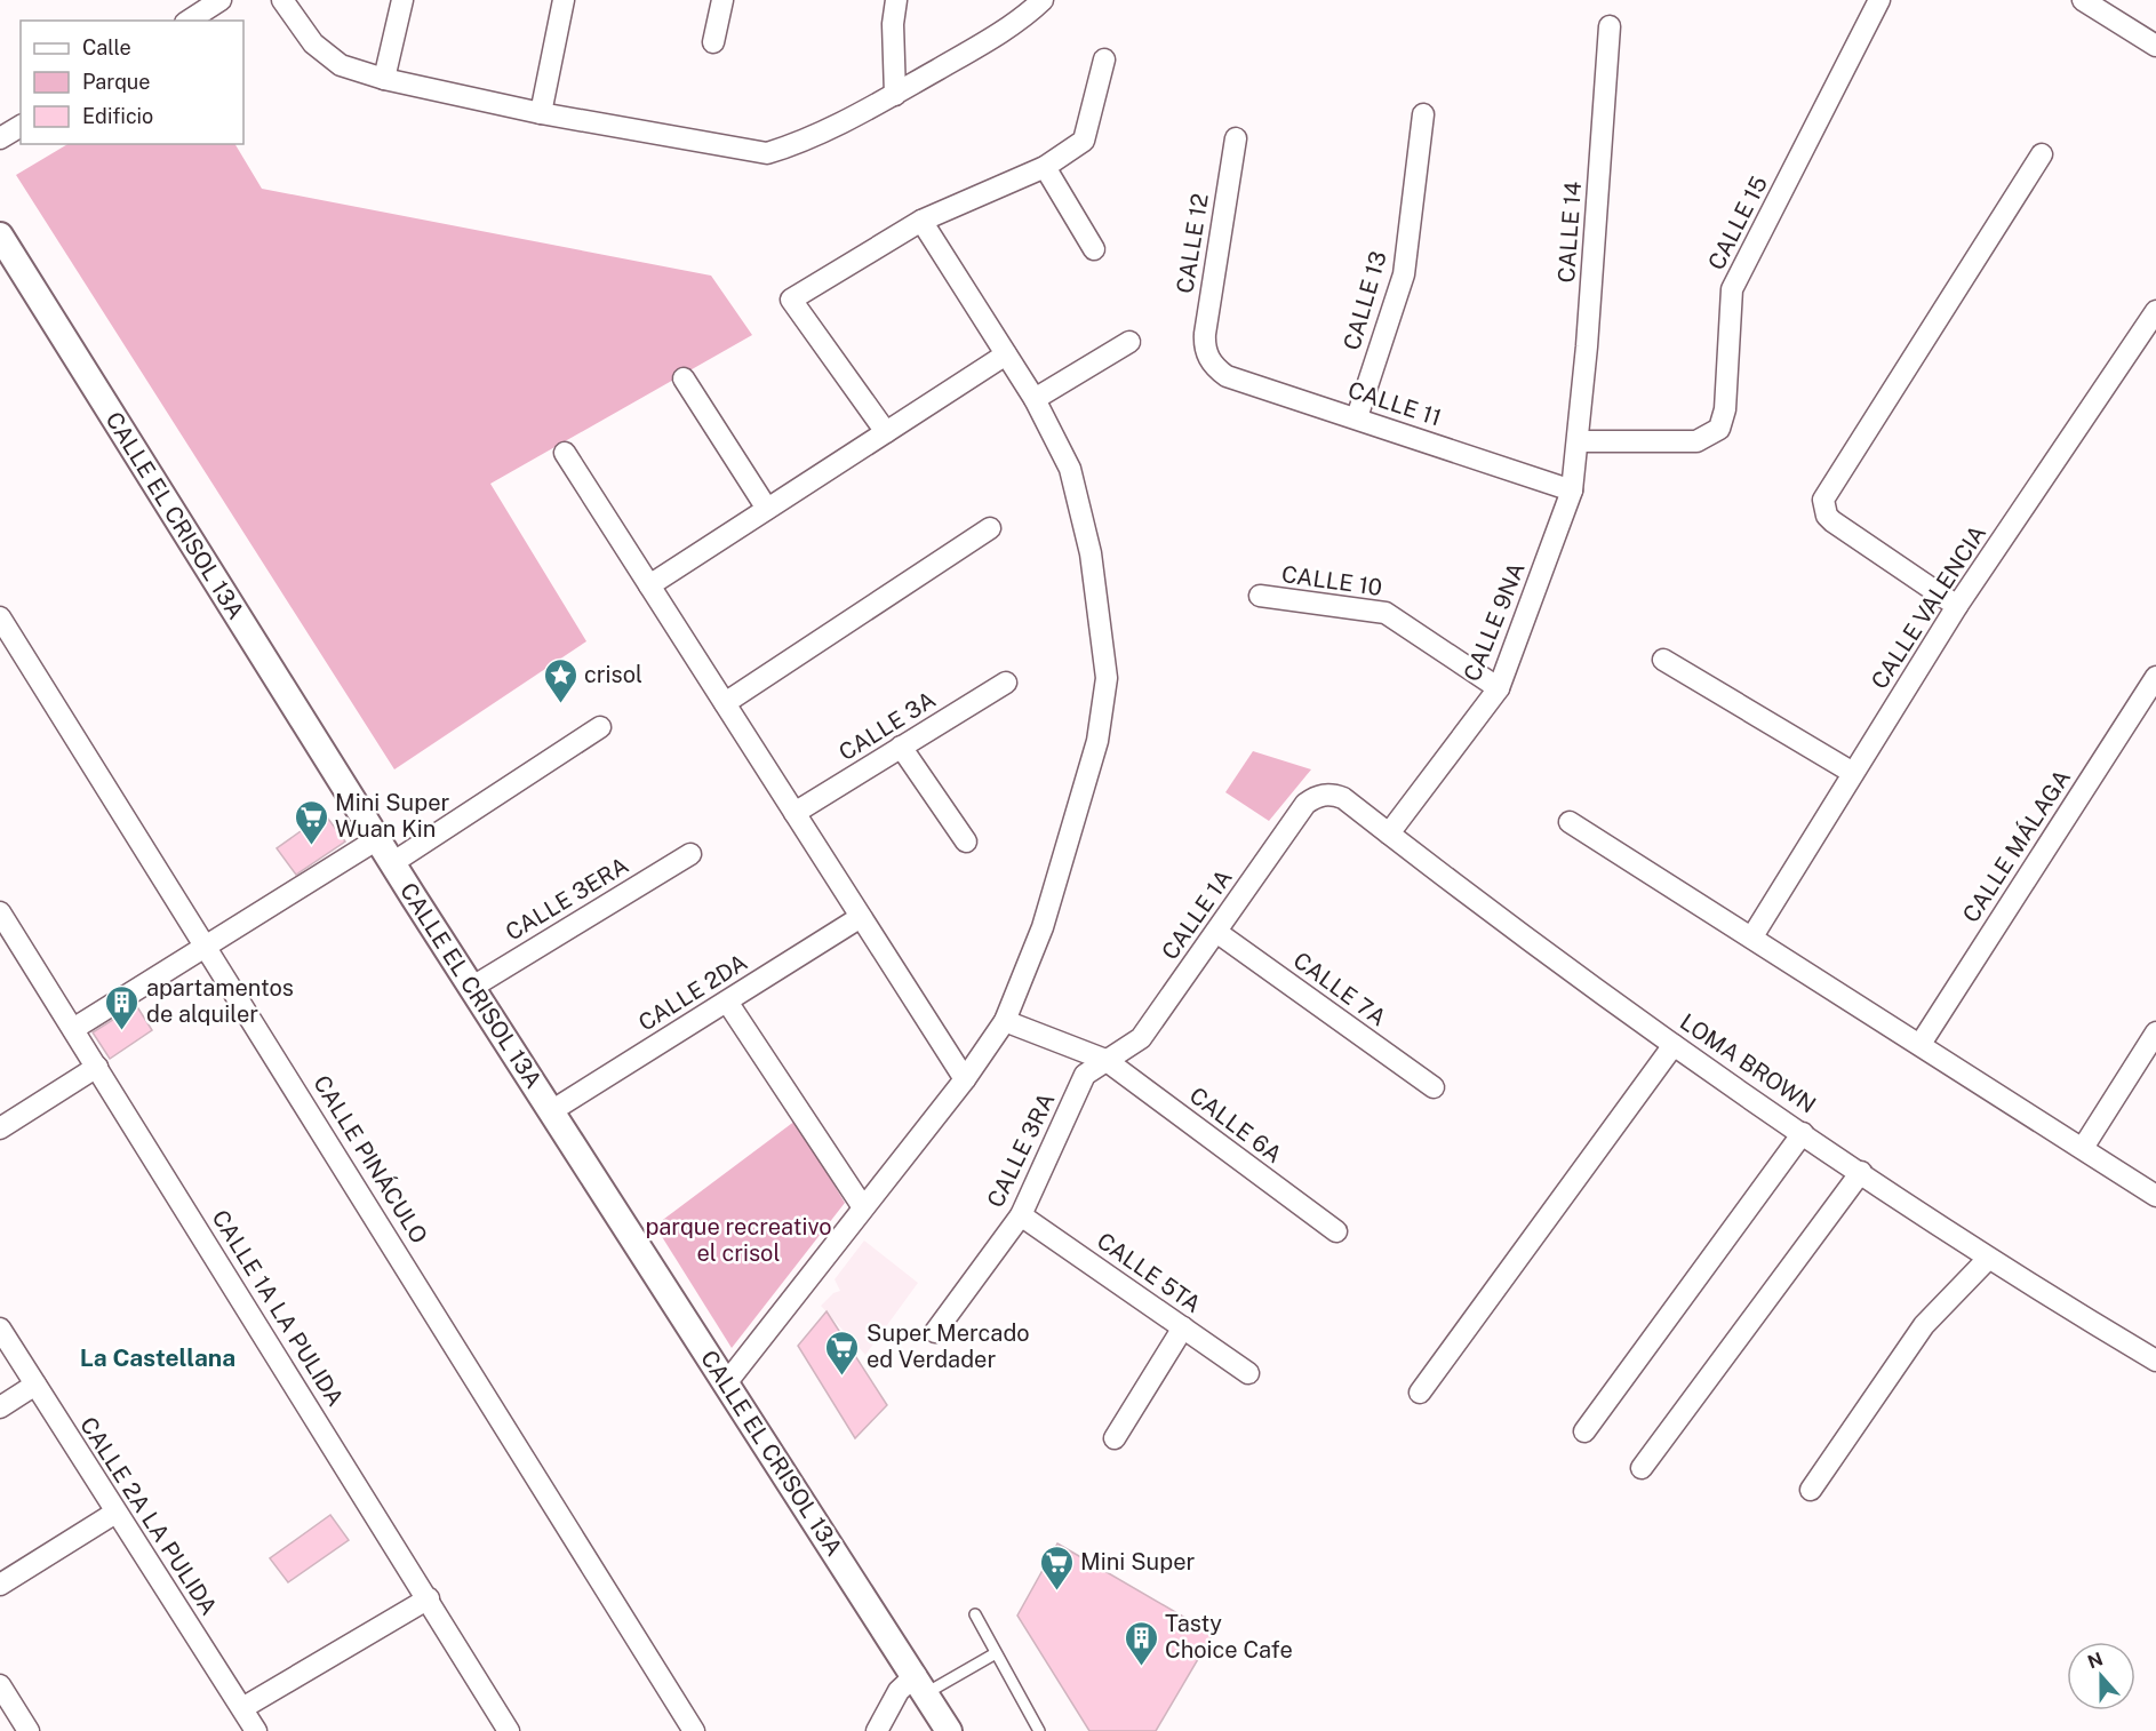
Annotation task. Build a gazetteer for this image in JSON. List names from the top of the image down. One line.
{"streets":{"street":["CALLE 15","CALLE 14","CALLE 12","CALLE 13","CALLE 11","CALLE EL CRISOL 13A","CALLE 10","CALLE VALENCIA","CALLE 9NA","CALLE 3A","CALLE MÁLAGA","CALLE 3ERA","CALLE 1A","CALLE 7A","CALLE 2DA","LOMA BROWN","CALLE 6A","CALLE 3RA","CALLE PINÁCULO","CALLE 5TA","CALLE 1A LA PULIDA","CALLE 2A LA PULIDA"]},"crossings":[["CALLE 15","CALLE 14"],["CALLE 15","CALLE 9NA"],["CALLE 14","CALLE 9NA"],["CALLE 12","CALLE 11"],["CALLE 13","CALLE 11"],["CALLE 11","CALLE 9NA"],["CALLE EL CRISOL 13A","CALLE 3ERA"],["CALLE EL CRISOL 13A","CALLE 2DA"],["CALLE 10","CALLE 9NA"],["CALLE 9NA","LOMA BROWN"],["CALLE 1A","CALLE 7A"],["CALLE 1A","LOMA BROWN"],["CALLE 1A","CALLE 6A"],["CALLE 1A","CALLE 3RA"],["CALLE 6A","CALLE 3RA"],["CALLE 3RA","CALLE 5TA"]],"districts":["La Castellana"],"parks":["parque recreativo el crisol"],"places":{"place":["crisol"],"supermarket":["Mini Super Wuan Kin","Super Mercado ed Verdader","Mini Super"],"building":["apartamentos de alquiler","Tasty Choice Cafe"]},"legend":["Calle","Parque","Edificio"],"north":"top"}
